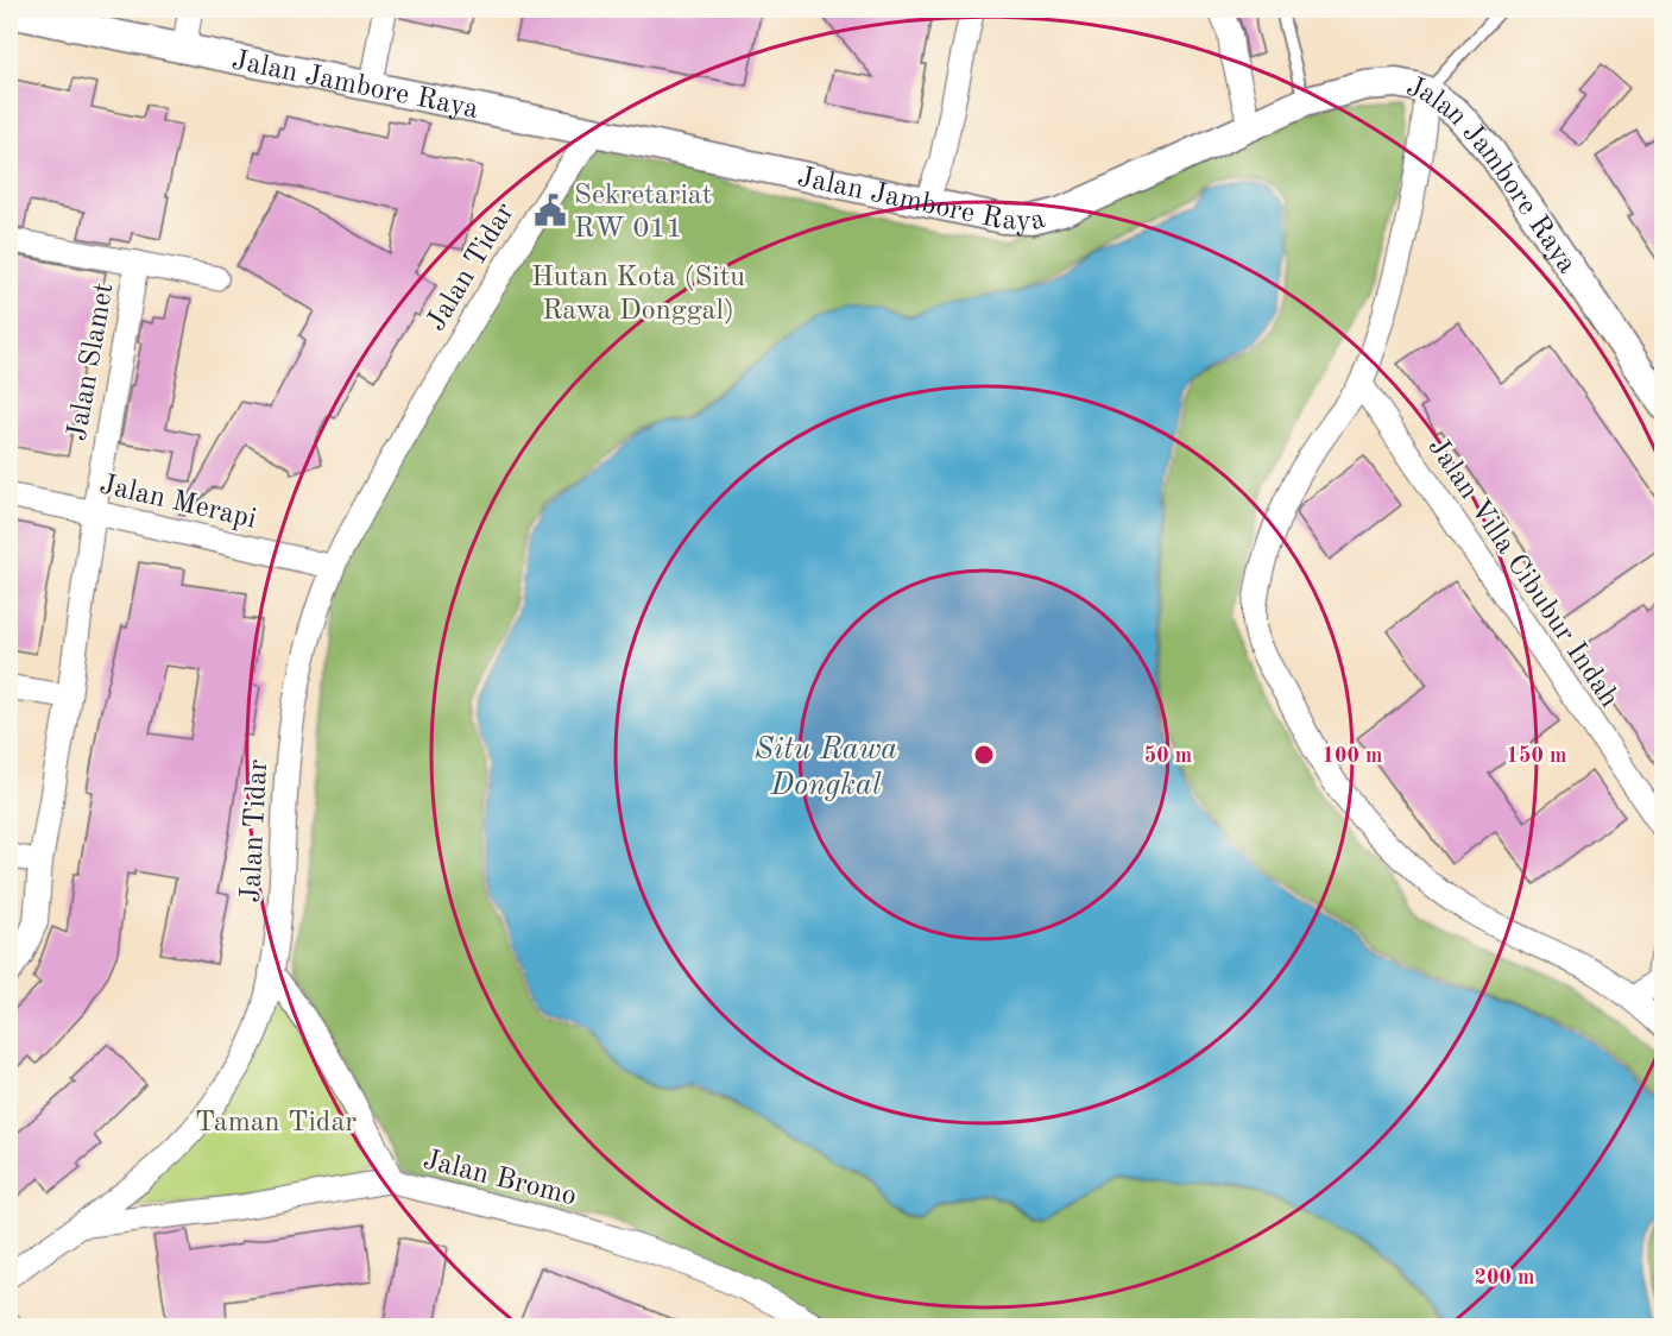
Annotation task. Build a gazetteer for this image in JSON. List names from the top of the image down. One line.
{"streets":{"street":["Jalan Jambore Raya","Jalan Tidar","Jalan Slamet","Jalan Merapi","Jalan Villa Cibubur Indah","Jalan Bromo"]},"crossings":[["Jalan Jambore Raya","Jalan Tidar"],["Jalan Tidar","Jalan Merapi"],["Jalan Tidar","Jalan Bromo"],["Jalan Slamet","Jalan Merapi"]],"water":["Situ Rawa Dongkal"],"parks":["Hutan Kota (Situ Rawa Donggal)","Taman Tidar"],"places":{"public building":["Sekretariat RW 011"]},"rings":["50 m","100 m","150 m","200 m"]}
